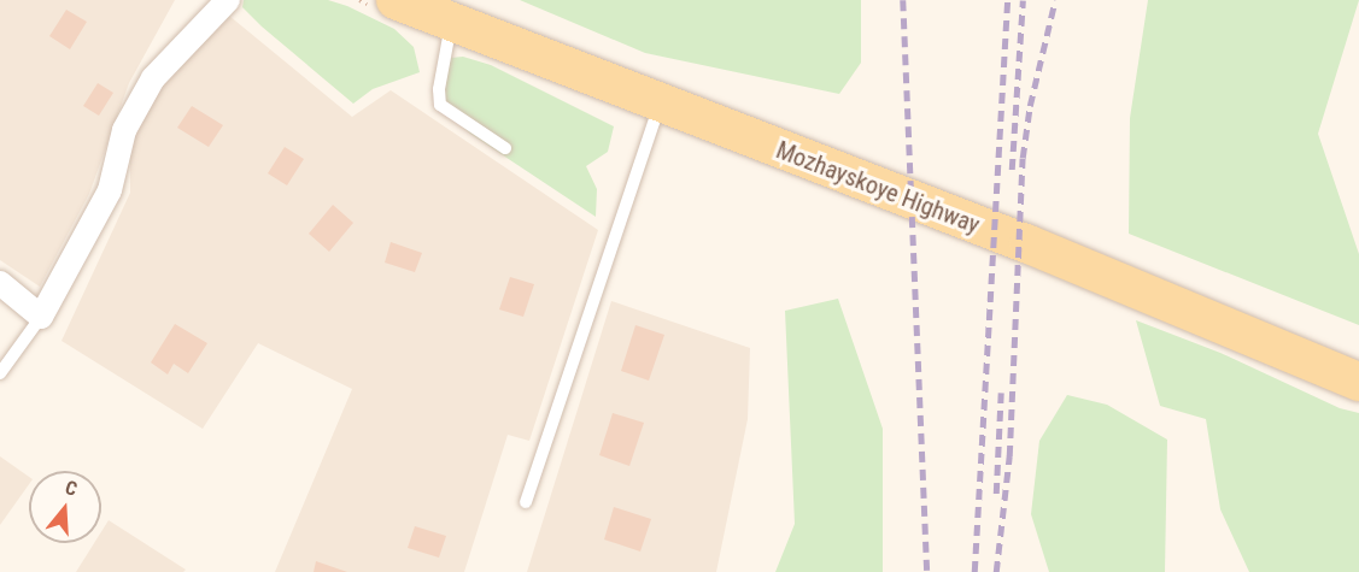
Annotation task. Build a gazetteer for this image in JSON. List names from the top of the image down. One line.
{"streets":{"main road":["Mozhayskoye Highway"]},"north":"top"}
